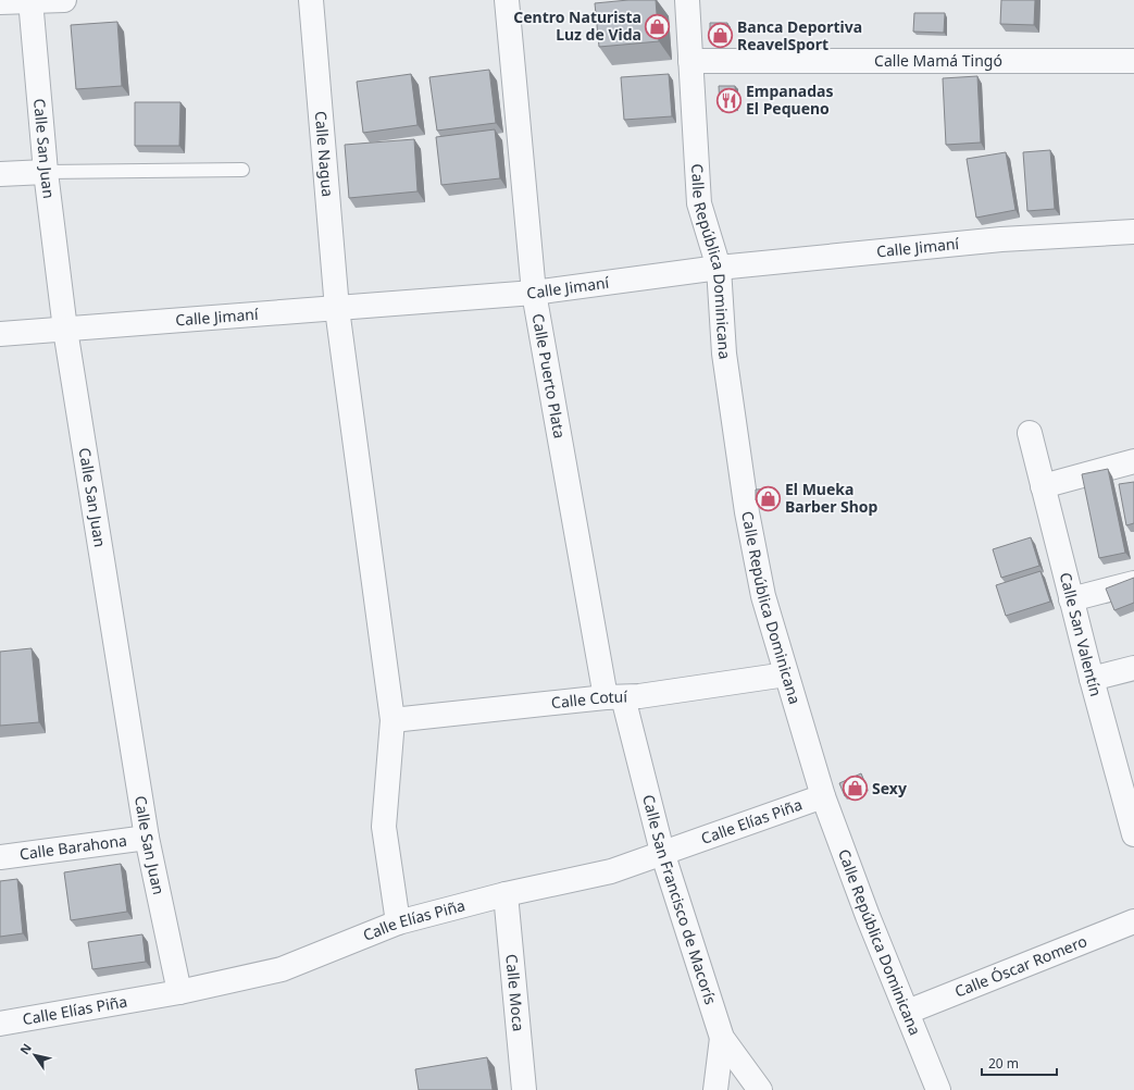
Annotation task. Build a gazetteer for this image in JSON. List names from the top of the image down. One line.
{"streets":{"street":["Calle Mamá Tingó","Calle San Juan","Calle Nagua","Calle Jimaní","Calle República Dominicana","Calle Puerto Plata","Calle San Valentín","Calle Cotuí","Calle Elías Piña","Calle Barahona","Calle San Francisco de Macorís","Calle Óscar Romero","Calle Moca"]},"crossings":[["Calle Mamá Tingó","Calle República Dominicana"],["Calle San Juan","Calle Jimaní"],["Calle San Juan","Calle Elías Piña"],["Calle San Juan","Calle Barahona"],["Calle Nagua","Calle Jimaní"],["Calle Nagua","Calle Cotuí"],["Calle Nagua","Calle Elías Piña"],["Calle Jimaní","Calle República Dominicana"],["Calle Jimaní","Calle Puerto Plata"],["Calle República Dominicana","Calle Cotuí"],["Calle República Dominicana","Calle Elías Piña"],["Calle República Dominicana","Calle Óscar Romero"],["Calle Puerto Plata","Calle Cotuí"],["Calle Puerto Plata","Calle San Francisco de Macorís"],["Calle Cotuí","Calle San Francisco de Macorís"],["Calle Elías Piña","Calle San Francisco de Macorís"],["Calle Elías Piña","Calle Moca"]],"places":{"shop":["Centro Naturista Luz de Vida","Banca Deportiva ReavelSport","El Mueka Barber Shop","Sexy"],"restaurant":["Empanadas El Pequeno"]},"scale_bar":"20 m","north":"top left"}
